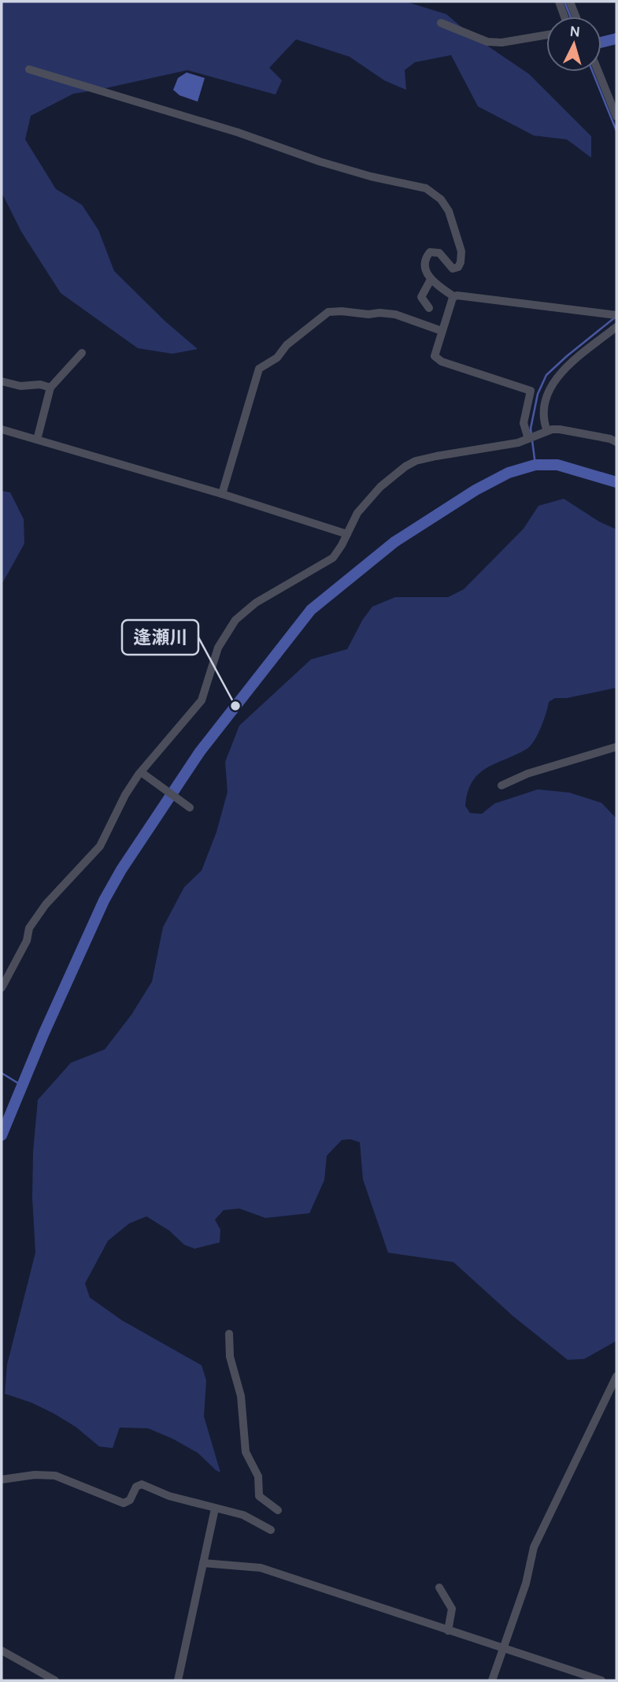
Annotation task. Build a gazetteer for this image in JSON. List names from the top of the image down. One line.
{"places":["逢瀬川"],"north":"top"}
